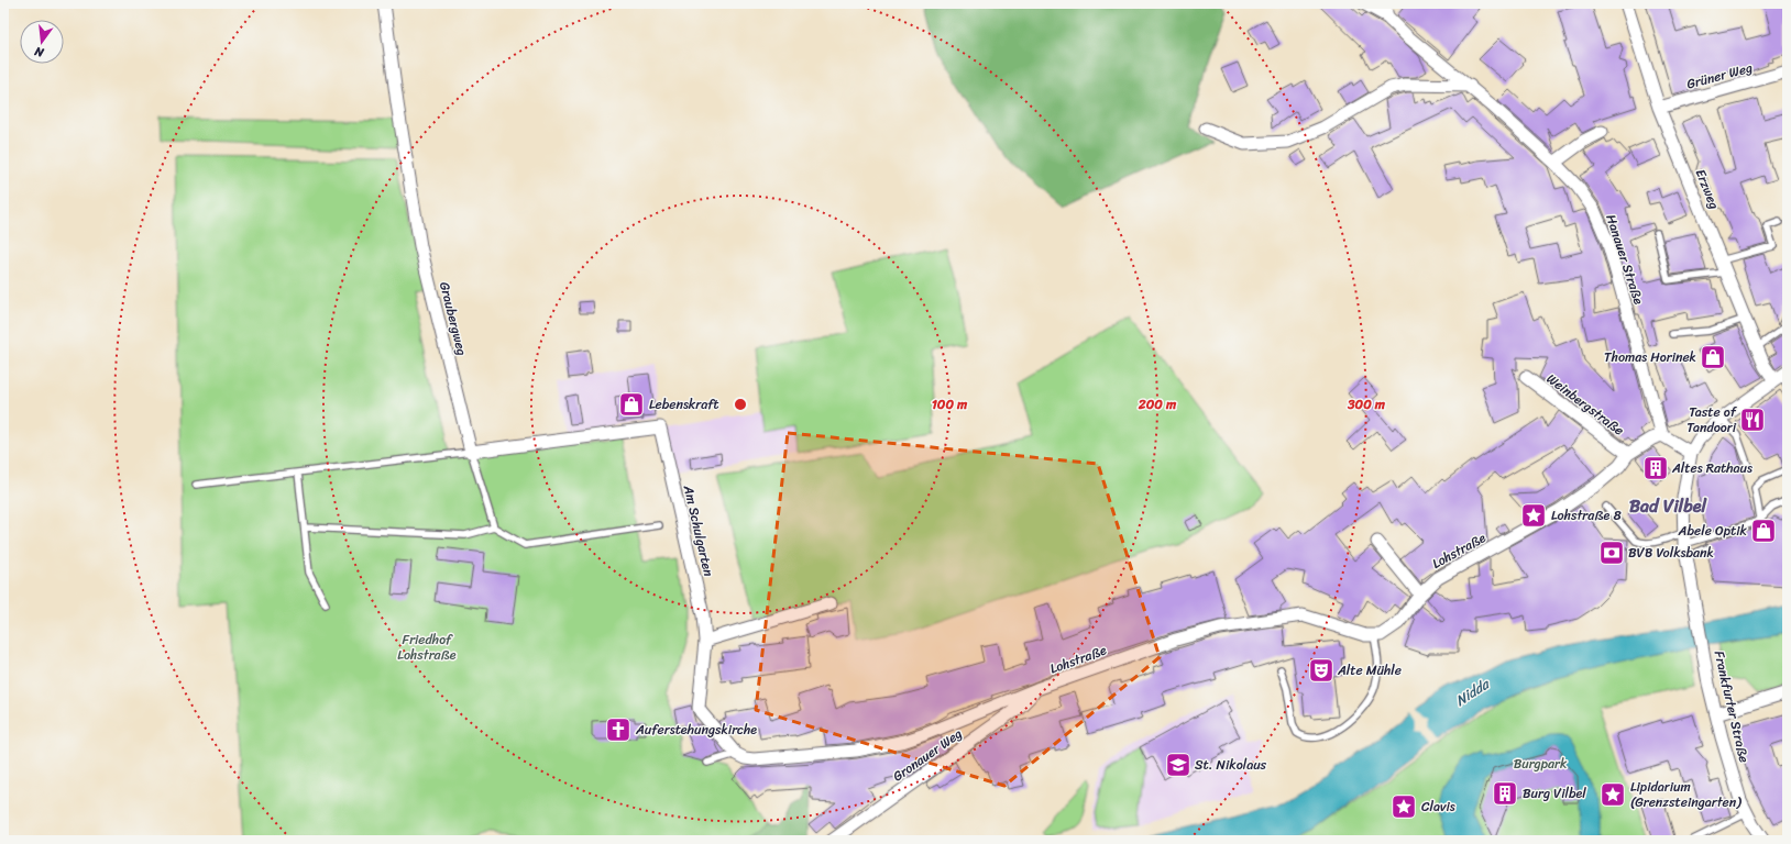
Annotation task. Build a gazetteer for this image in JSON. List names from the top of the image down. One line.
{"streets":{"street":["Grüner Weg","Erzweg","Hanauer Straße","Graubergweg","Weinbergstraße","Am Schulgarten","Lohstraße","Frankfurter Straße","Gronauer Weg"]},"crossings":[["Grüner Weg","Erzweg"],["Hanauer Straße","Lohstraße"],["Graubergweg","Am Schulgarten"],["Weinbergstraße","Lohstraße"],["Lohstraße","Gronauer Weg"]],"districts":["Bad Vilbel"],"water":["Nidda"],"parks":["Friedhof Lohstraße","Burgpark"],"places":{"shop":["Thomas Horinek","Lebenskraft","Abele Optik"],"restaurant":["Taste of Tandoori"],"building":["Altes Rathaus","Burg Vilbel"],"place":["Lohstraße 8","Lipidarium (Grenzsteingarten)","Clavis"],"bank":["BVB Volksbank"],"theatre":["Alte Mühle"],"church":["Auferstehungskirche"],"school or university":["St. Nikolaus"]},"north":"bottom","rings":["100 m","200 m","300 m"]}
